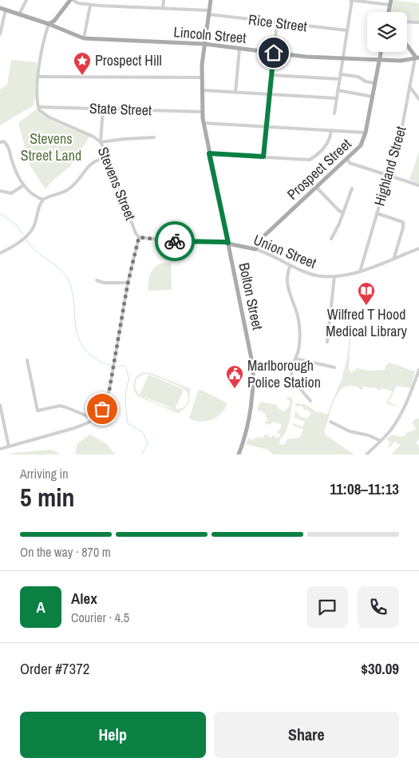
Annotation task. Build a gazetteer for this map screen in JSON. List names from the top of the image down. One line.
{"streets":{"main road":["Lincoln Street","Prospect Street","Union Street","Bolton Street"],"street":["Rice Street","State Street","Highland Street","Stevens Street"]},"crossings":[["Rice Street","Bolton Street"],["Lincoln Street","Highland Street"],["Lincoln Street","Prospect Street"],["Lincoln Street","Bolton Street"],["State Street","Stevens Street"],["State Street","Bolton Street"],["Highland Street","Union Street"],["Prospect Street","Union Street"],["Stevens Street","Union Street"],["Union Street","Bolton Street"]],"parks":["Stevens Street Land"],"places":{"place":["Prospect Hill"],"library":["Wilfred T Hood Medical Library"],"public building":["Marlborough Police Station"]},"page":{"heading":["5 min","Arriving in","11:08–11:13"],"panel":["Alex","Courier · 4.5","Order #7372","$30.09"],"bar":"On the way · 870 m","round":"A","buttons":["Help","Share"]}}
